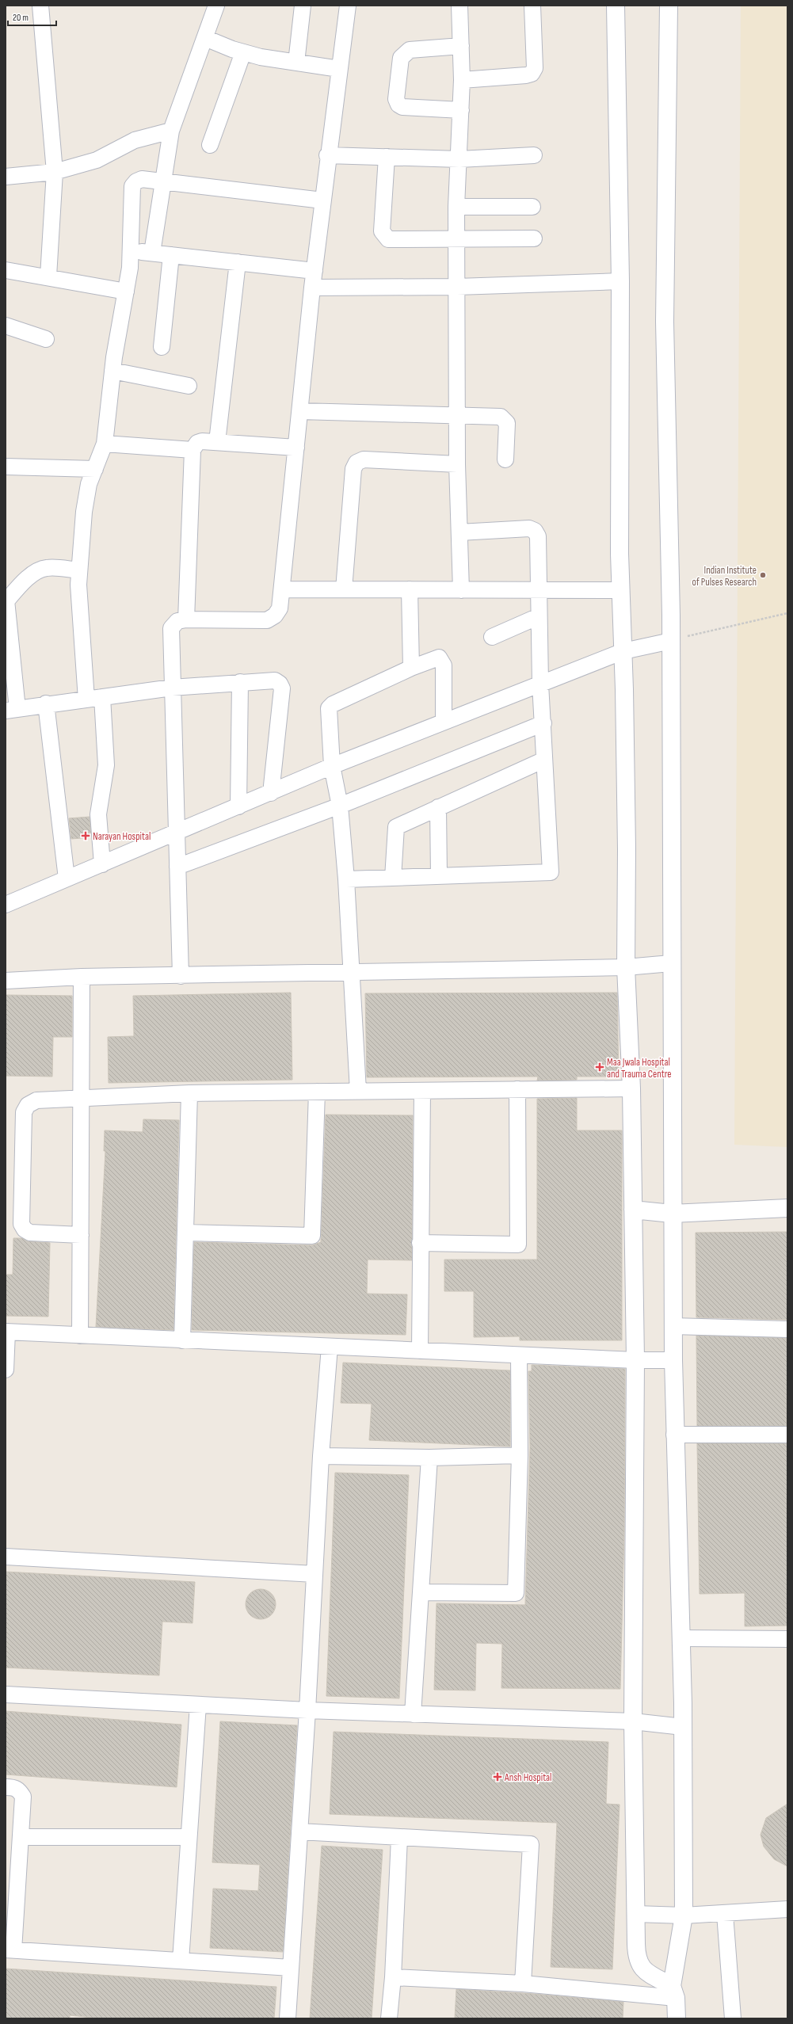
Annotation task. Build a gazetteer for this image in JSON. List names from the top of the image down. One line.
{"places":{"other":["Indian Institute of Pulses Research"],"health":["Narayan Hospital","Maa Jwala Hospital and Trauma Centre","Ansh Hospital"]},"scale_bar":"20 m"}
